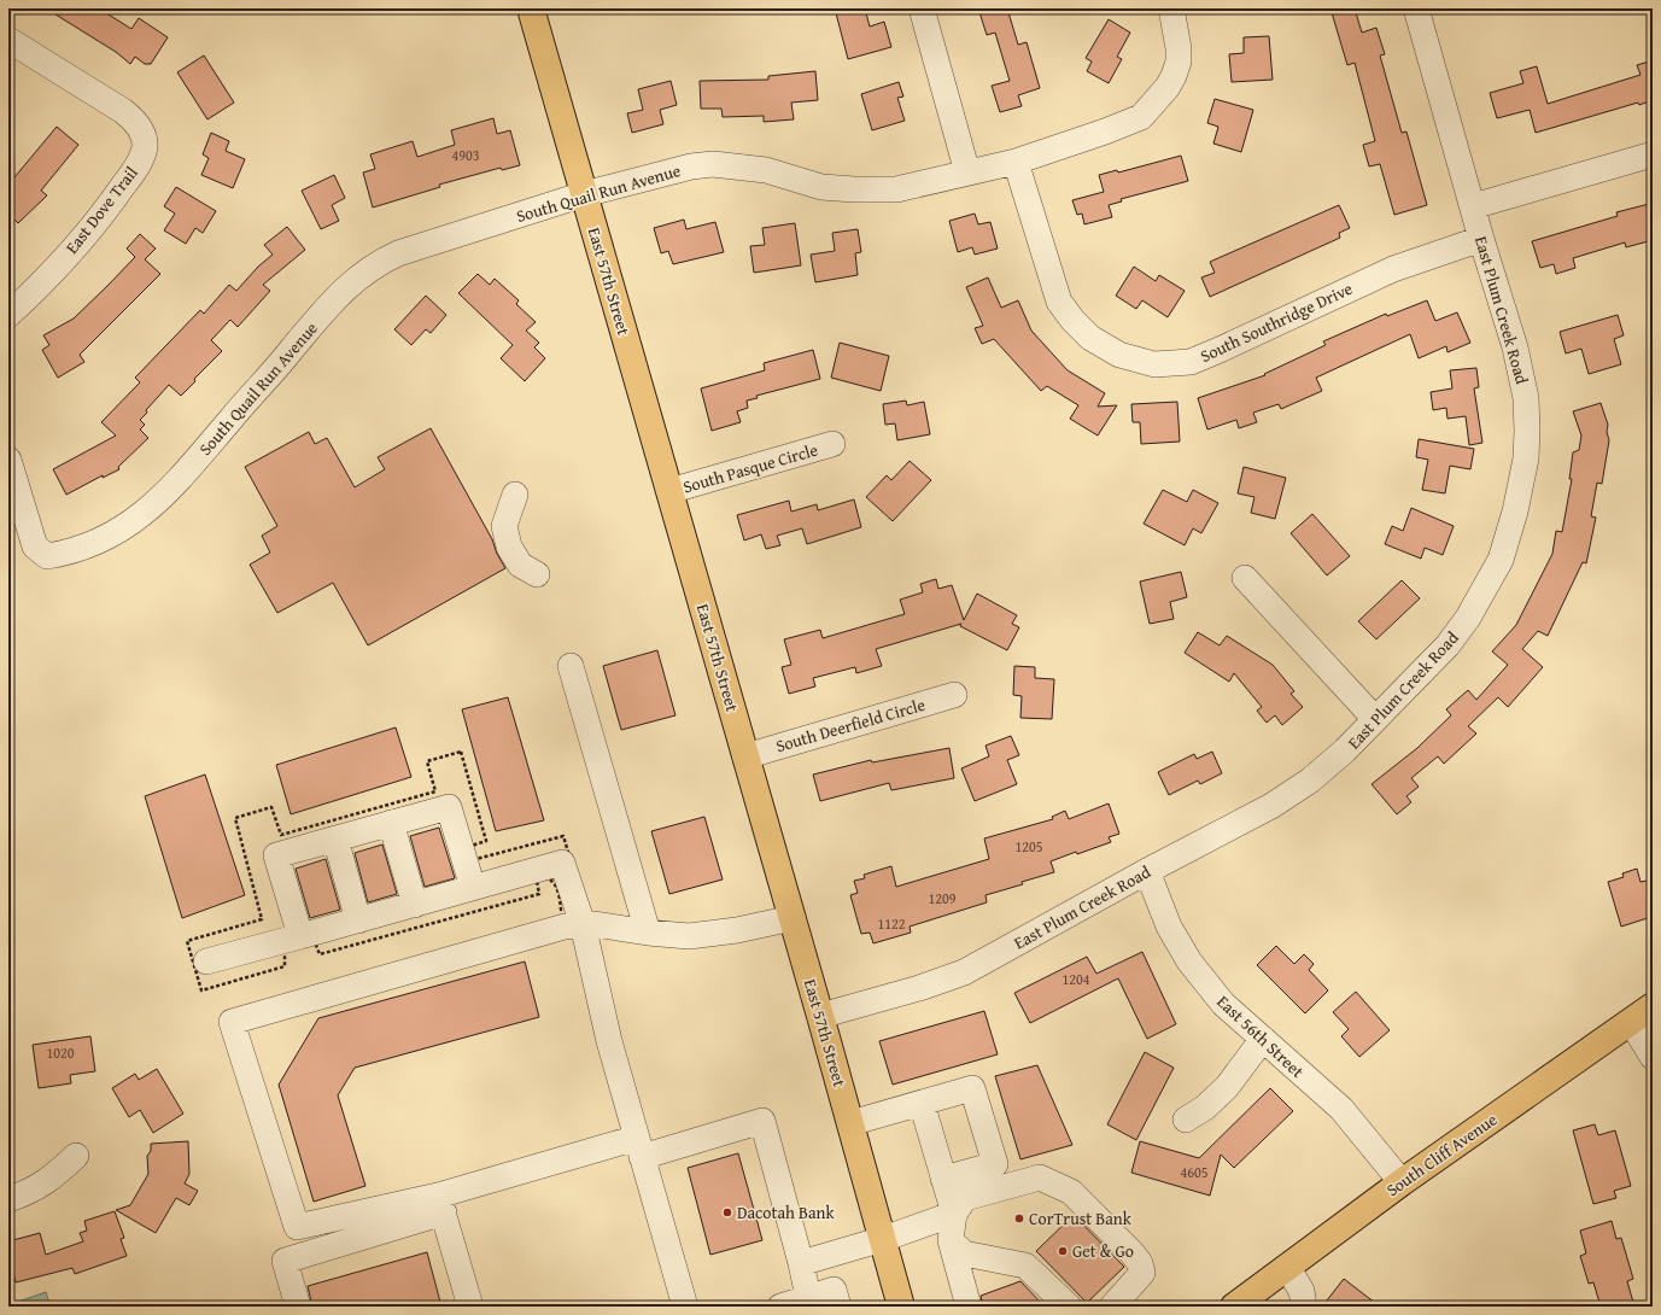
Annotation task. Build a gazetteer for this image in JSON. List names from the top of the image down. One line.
{"streets":{"main road":["East 57th Street","South Cliff Avenue"],"street":["South Quail Run Avenue","East Dove Trail","East Plum Creek Road","South Southridge Drive","South Pasque Circle","South Deerfield Circle","East 56th Street"]},"crossings":[["South Quail Run Avenue","East 57th Street"],["South Quail Run Avenue","South Southridge Drive"],["East 57th Street","East Plum Creek Road"],["East 57th Street","South Pasque Circle"],["East 57th Street","South Deerfield Circle"],["East Plum Creek Road","South Southridge Drive"],["East Plum Creek Road","East 56th Street"],["East 56th Street","South Cliff Avenue"]],"places":["Dacotah Bank","CorTrust Bank","Get & Go"],"house_numbers":["4903","1205","1209","1122","1204","1020","4605"]}
